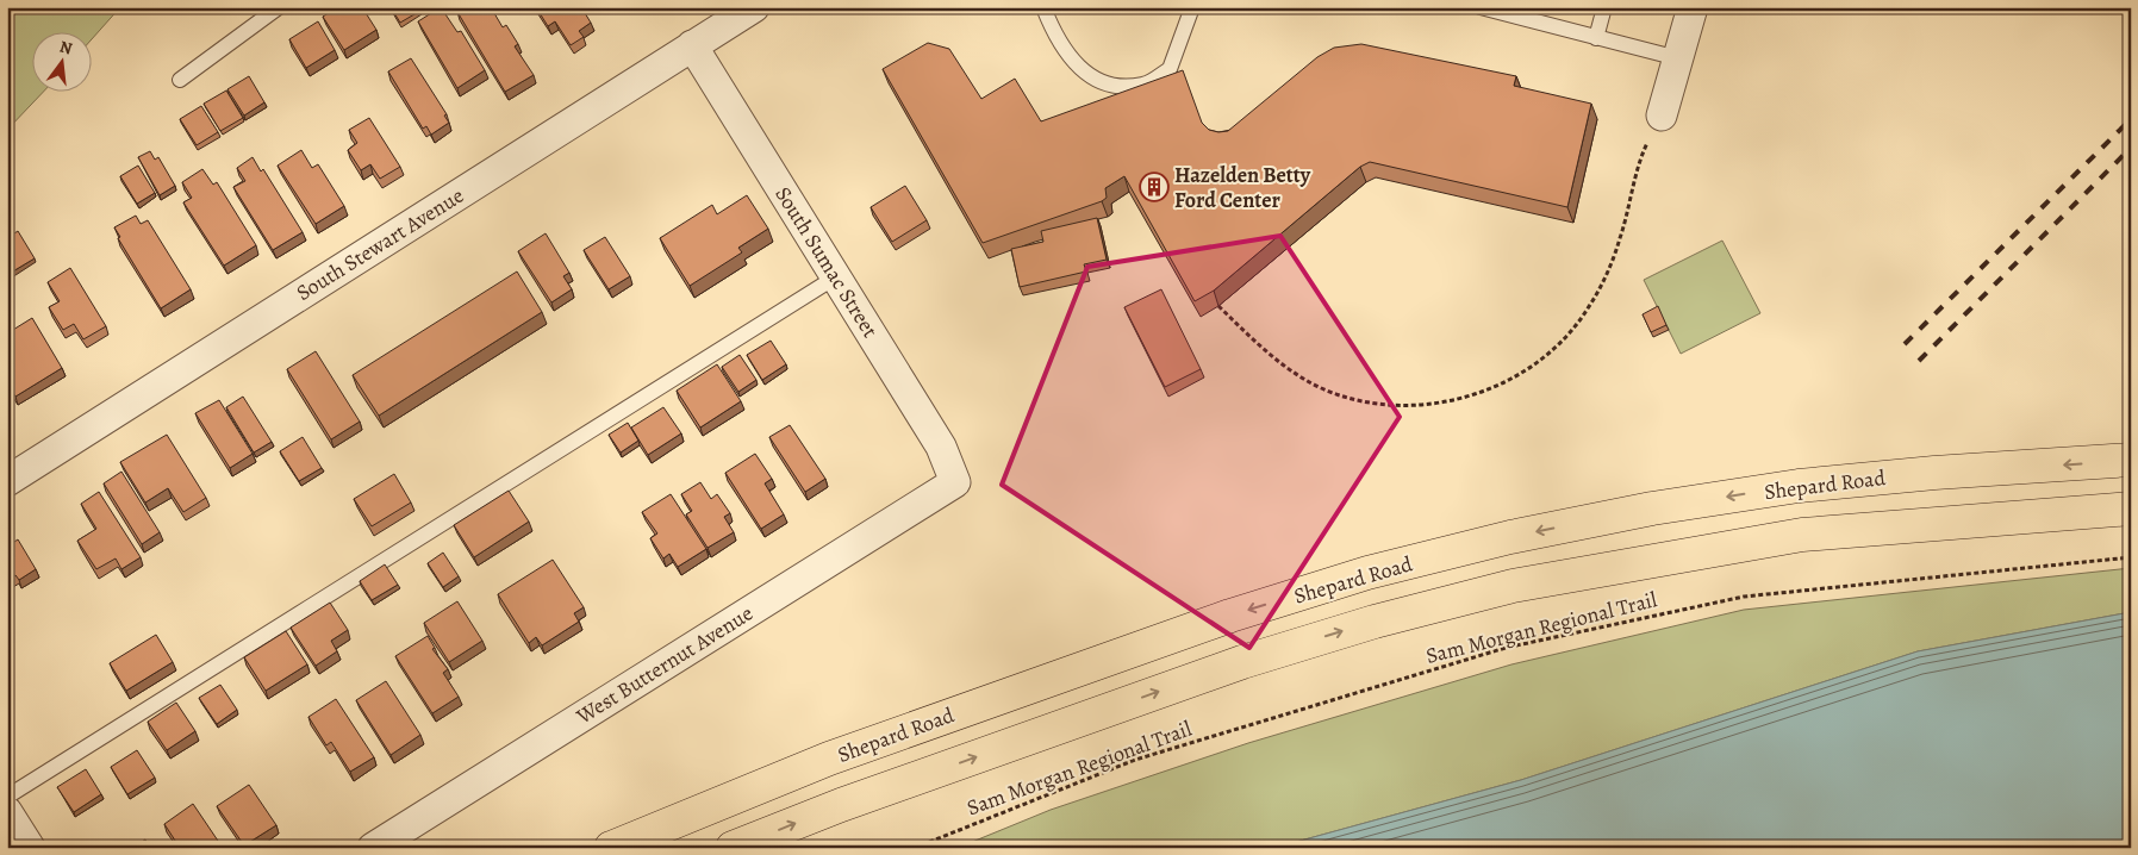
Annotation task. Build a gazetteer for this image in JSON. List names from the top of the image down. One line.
{"streets":{"highway":["Shepard Road"],"street":["South Stewart Avenue","South Sumac Street","West Butternut Avenue"],"path":["Sam Morgan Regional Trail"]},"crossings":[["South Stewart Avenue","South Sumac Street"],["South Sumac Street","West Butternut Avenue"]],"places":{"building":["Hazelden Betty Ford Center"]},"north":"top"}
